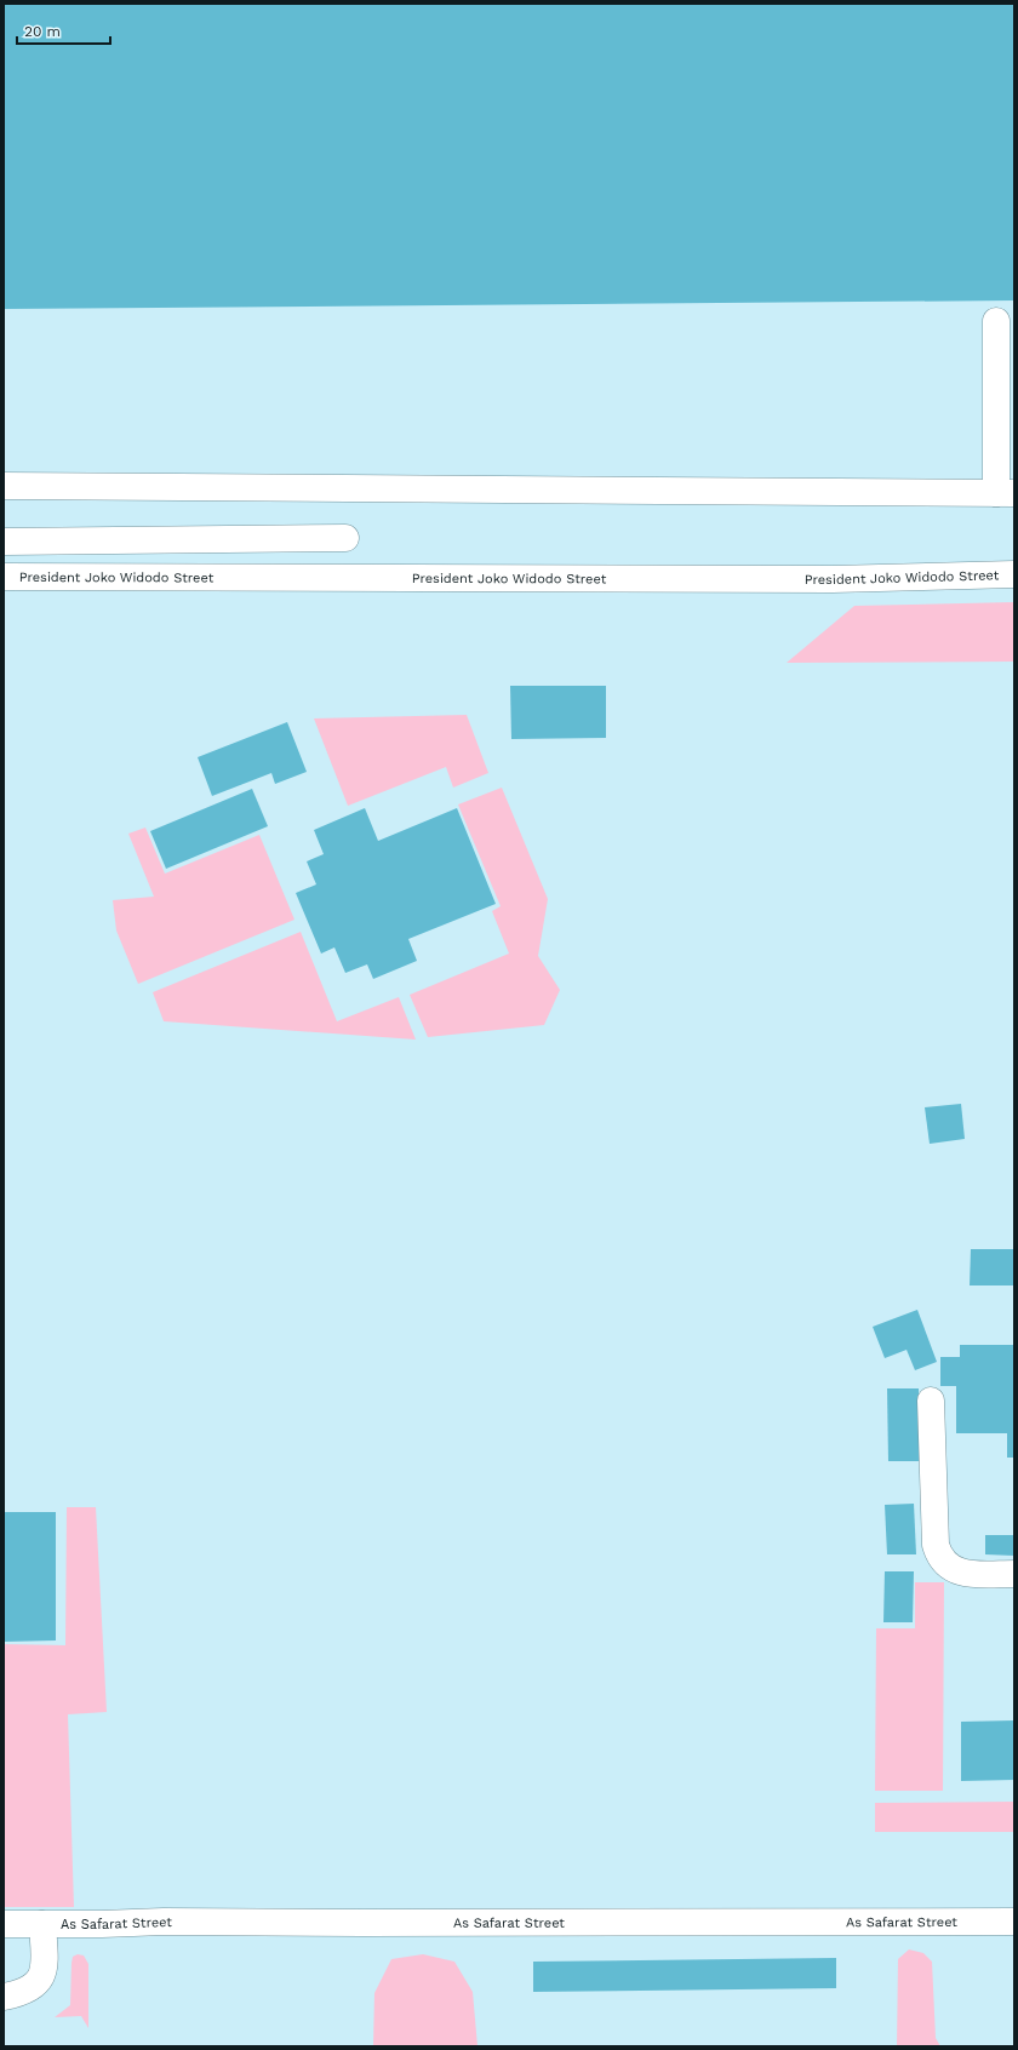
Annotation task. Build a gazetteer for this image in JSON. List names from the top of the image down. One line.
{"streets":{"street":["President Joko Widodo Street","As Safarat Street"]},"scale_bar":"20 m"}
